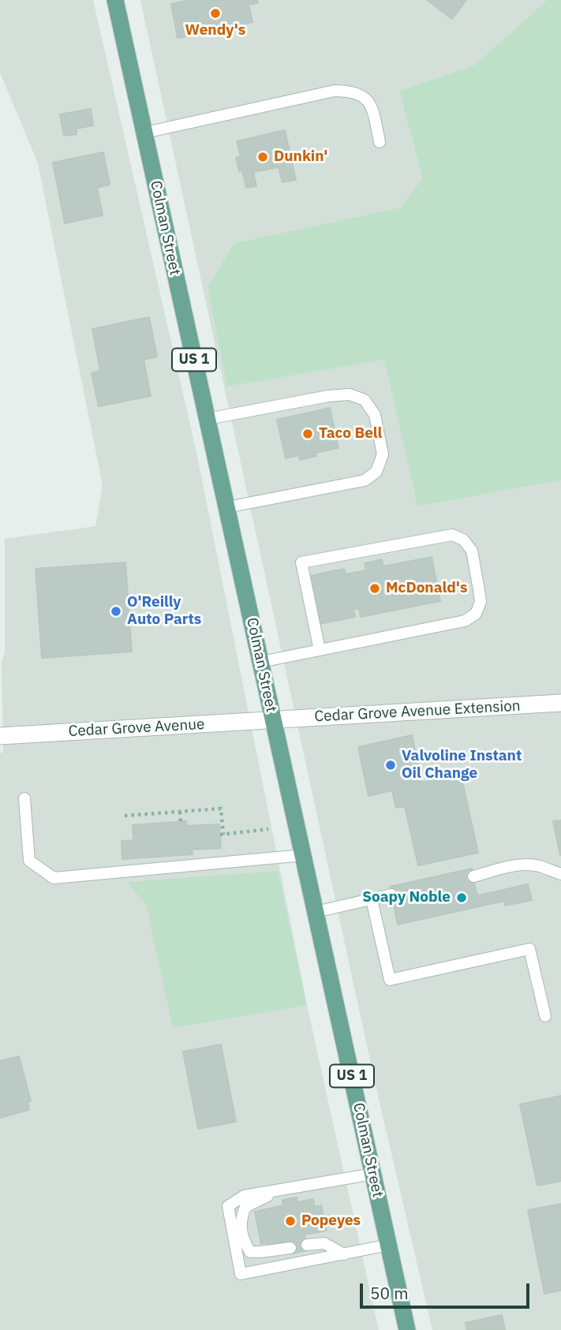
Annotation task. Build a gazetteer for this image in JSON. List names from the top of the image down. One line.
{"streets":{"main road":["Colman Street","US 1"],"street":["Cedar Grove Avenue Extension","Cedar Grove Avenue"]},"crossings":[["Colman Street","Cedar Grove Avenue Extension"],["Colman Street","Cedar Grove Avenue"],["Cedar Grove Avenue Extension","Cedar Grove Avenue"]],"places":["Wendy's","Dunkin'","Taco Bell","McDonald's","O'Reilly Auto Parts","Valvoline Instant Oil Change","Soapy Noble","Popeyes"],"scale_bar":"50 m"}
